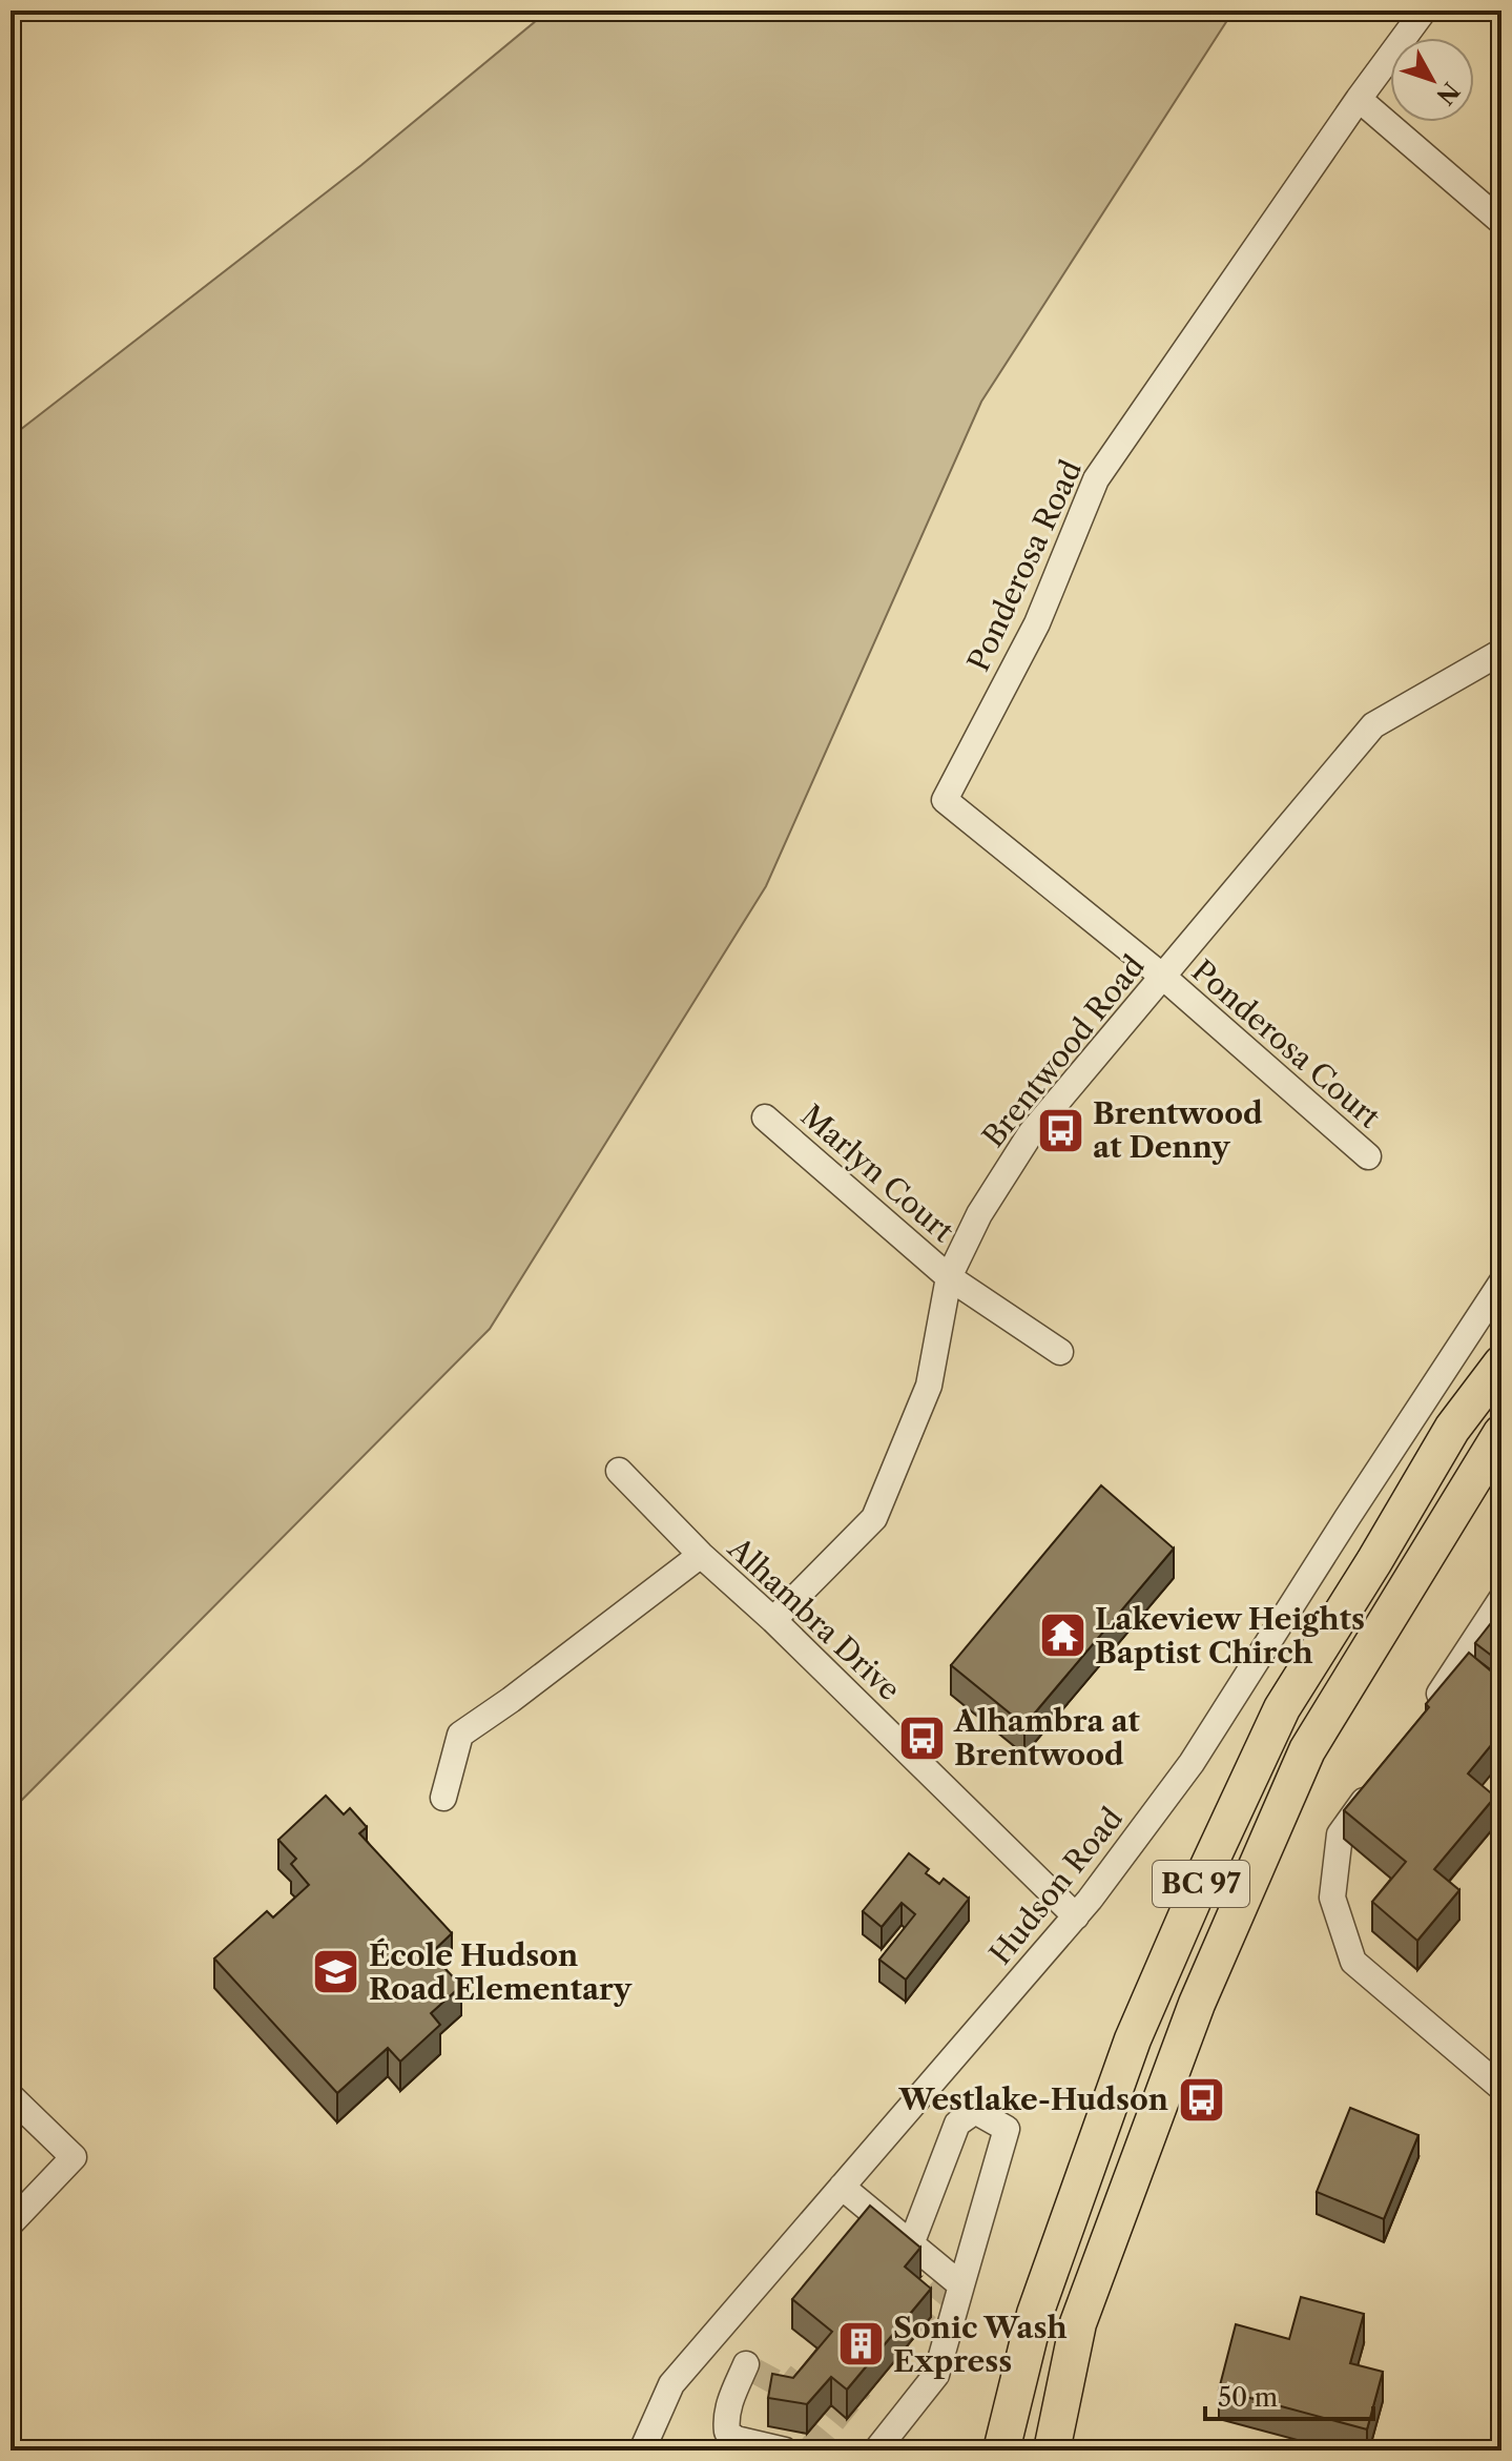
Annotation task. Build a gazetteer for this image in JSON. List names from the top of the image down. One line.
{"streets":{"highway":["BC 97"],"street":["Ponderosa Road","Ponderosa Court","Brentwood Road","Marlyn Court","Alhambra Drive","Hudson Road"]},"crossings":[["Ponderosa Road","Ponderosa Court"],["Ponderosa Road","Brentwood Road"],["Ponderosa Court","Brentwood Road"],["Brentwood Road","Marlyn Court"],["Brentwood Road","Alhambra Drive"],["Alhambra Drive","Hudson Road"]],"places":{"bus stop":["Brentwood at Denny","Alhambra at Brentwood","Westlake-Hudson"],"temple":["Lakeview Heights Baptist Chirch"],"school or university":["École Hudson Road Elementary"],"building":["Sonic Wash Express"]},"scale_bar":"50 m","north":"bottom right"}
